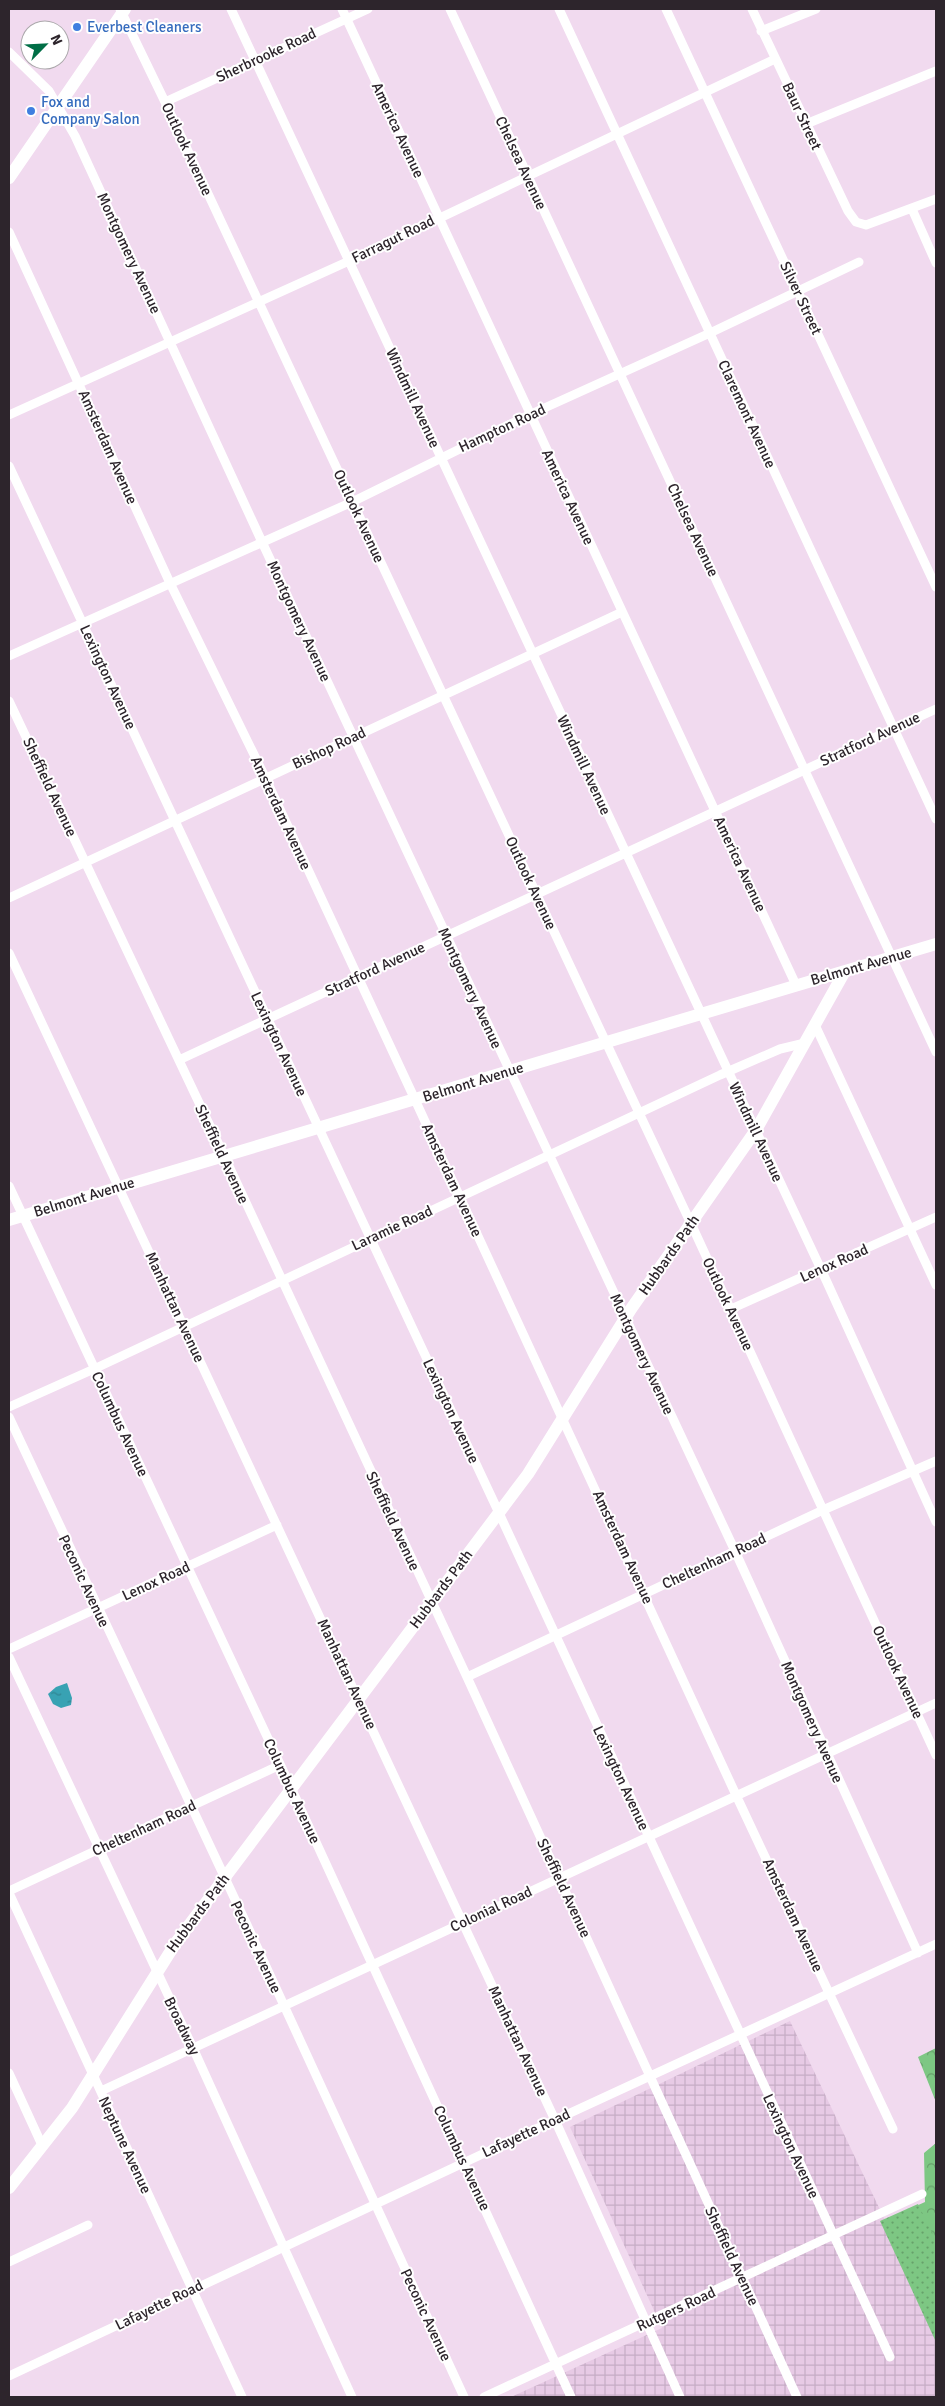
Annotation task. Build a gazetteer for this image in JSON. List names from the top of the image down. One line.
{"streets":{"street":["Sherbrooke Road","Baur Street","America Avenue","Outlook Avenue","Chelsea Avenue","Farragut Road","Montgomery Avenue","Silver Street","Windmill Avenue","Claremont Avenue","Hampton Road","Amsterdam Avenue","Lexington Avenue","Stratford Avenue","Bishop Road","Sheffield Avenue","Belmont Avenue","Laramie Road","Hubbards Path","Lenox Road","Manhattan Avenue","Columbus Avenue","Cheltenham Road","Peconic Avenue","Colonial Road","Broadway","Lafayette Road","Neptune Avenue","Rutgers Road"]},"crossings":[["Sherbrooke Road","America Avenue"],["Sherbrooke Road","Outlook Avenue"],["Sherbrooke Road","Windmill Avenue"],["Baur Street","Farragut Road"],["America Avenue","Farragut Road"],["America Avenue","Hampton Road"],["America Avenue","Stratford Avenue"],["America Avenue","Bishop Road"],["America Avenue","Belmont Avenue"],["Outlook Avenue","Farragut Road"],["Outlook Avenue","Hampton Road"],["Outlook Avenue","Stratford Avenue"],["Outlook Avenue","Bishop Road"],["Outlook Avenue","Belmont Avenue"],["Outlook Avenue","Laramie Road"],["Outlook Avenue","Hubbards Path"],["Outlook Avenue","Lenox Road"],["Outlook Avenue","Cheltenham Road"],["Outlook Avenue","Colonial Road"],["Chelsea Avenue","Farragut Road"],["Chelsea Avenue","Hampton Road"],["Chelsea Avenue","Stratford Avenue"],["Chelsea Avenue","Belmont Avenue"],["Farragut Road","Montgomery Avenue"],["Farragut Road","Silver Street"],["Farragut Road","Windmill Avenue"],["Farragut Road","Claremont Avenue"],["Farragut Road","Amsterdam Avenue"],["Montgomery Avenue","Hampton Road"],["Montgomery Avenue","Stratford Avenue"],["Montgomery Avenue","Bishop Road"],["Montgomery Avenue","Belmont Avenue"],["Montgomery Avenue","Laramie Road"],["Montgomery Avenue","Hubbards Path"],["Montgomery Avenue","Cheltenham Road"],["Montgomery Avenue","Colonial Road"],["Montgomery Avenue","Lafayette Road"],["Silver Street","Hampton Road"],["Windmill Avenue","Hampton Road"],["Windmill Avenue","Stratford Avenue"],["Windmill Avenue","Bishop Road"],["Windmill Avenue","Belmont Avenue"],["Windmill Avenue","Laramie Road"],["Windmill Avenue","Hubbards Path"],["Windmill Avenue","Lenox Road"],["Windmill Avenue","Cheltenham Road"],["Claremont Avenue","Hampton Road"],["Claremont Avenue","Stratford Avenue"],["Hampton Road","Amsterdam Avenue"],["Hampton Road","Lexington Avenue"],["Amsterdam Avenue","Stratford Avenue"],["Amsterdam Avenue","Bishop Road"],["Amsterdam Avenue","Belmont Avenue"],["Amsterdam Avenue","Laramie Road"],["Amsterdam Avenue","Hubbards Path"],["Amsterdam Avenue","Cheltenham Road"],["Amsterdam Avenue","Colonial Road"],["Amsterdam Avenue","Lafayette Road"],["Lexington Avenue","Stratford Avenue"],["Lexington Avenue","Bishop Road"],["Lexington Avenue","Belmont Avenue"],["Lexington Avenue","Laramie Road"],["Lexington Avenue","Hubbards Path"],["Lexington Avenue","Cheltenham Road"],["Lexington Avenue","Colonial Road"],["Lexington Avenue","Lafayette Road"],["Lexington Avenue","Rutgers Road"],["Stratford Avenue","Sheffield Avenue"],["Bishop Road","Sheffield Avenue"],["Sheffield Avenue","Belmont Avenue"],["Sheffield Avenue","Laramie Road"],["Sheffield Avenue","Hubbards Path"],["Sheffield Avenue","Cheltenham Road"],["Sheffield Avenue","Colonial Road"],["Sheffield Avenue","Lafayette Road"],["Sheffield Avenue","Rutgers Road"],["Belmont Avenue","Hubbards Path"],["Belmont Avenue","Manhattan Avenue"],["Belmont Avenue","Columbus Avenue"],["Laramie Road","Hubbards Path"],["Laramie Road","Manhattan Avenue"],["Laramie Road","Columbus Avenue"],["Hubbards Path","Manhattan Avenue"],["Hubbards Path","Columbus Avenue"],["Hubbards Path","Peconic Avenue"],["Hubbards Path","Broadway"],["Hubbards Path","Neptune Avenue"],["Lenox Road","Manhattan Avenue"],["Lenox Road","Columbus Avenue"],["Lenox Road","Peconic Avenue"],["Manhattan Avenue","Colonial Road"],["Manhattan Avenue","Lafayette Road"],["Manhattan Avenue","Rutgers Road"],["Columbus Avenue","Cheltenham Road"],["Columbus Avenue","Colonial Road"],["Columbus Avenue","Lafayette Road"],["Columbus Avenue","Rutgers Road"],["Cheltenham Road","Peconic Avenue"],["Cheltenham Road","Broadway"],["Cheltenham Road","Neptune Avenue"],["Peconic Avenue","Colonial Road"],["Peconic Avenue","Lafayette Road"],["Colonial Road","Broadway"],["Colonial Road","Neptune Avenue"],["Broadway","Lafayette Road"],["Lafayette Road","Neptune Avenue"]],"places":["Everbest Cleaners","Fox and Company Salon"],"north":"top right"}
